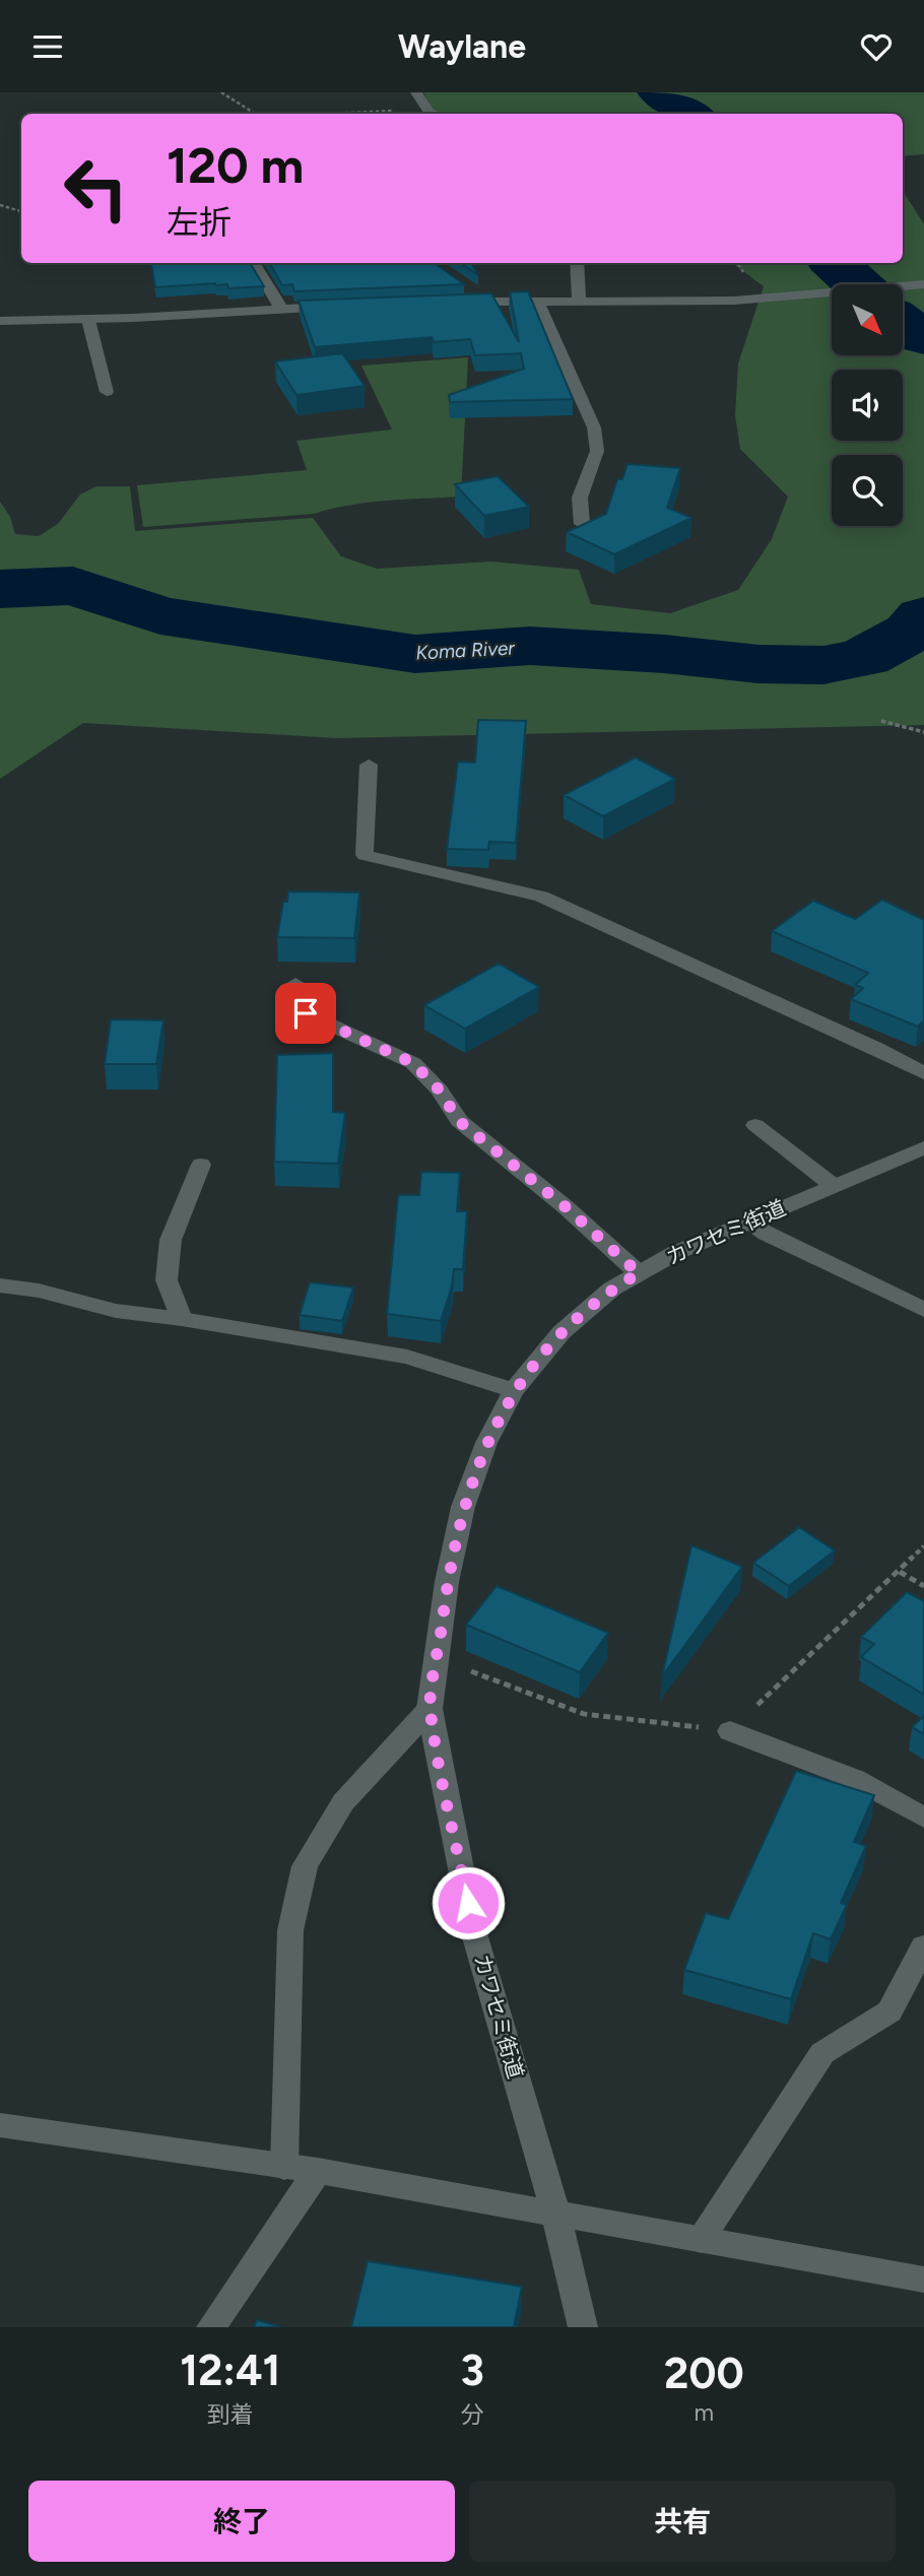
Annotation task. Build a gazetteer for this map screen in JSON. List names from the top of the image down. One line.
{"streets":{"street":["カワセミ街道"]},"water":["Koma River"],"north":"bottom right","page":{"header":"Waylane","turn":["120 m","左折"],"eta":["12:41","到着","3","分","200","m"],"buttons":["終了","共有"]}}
